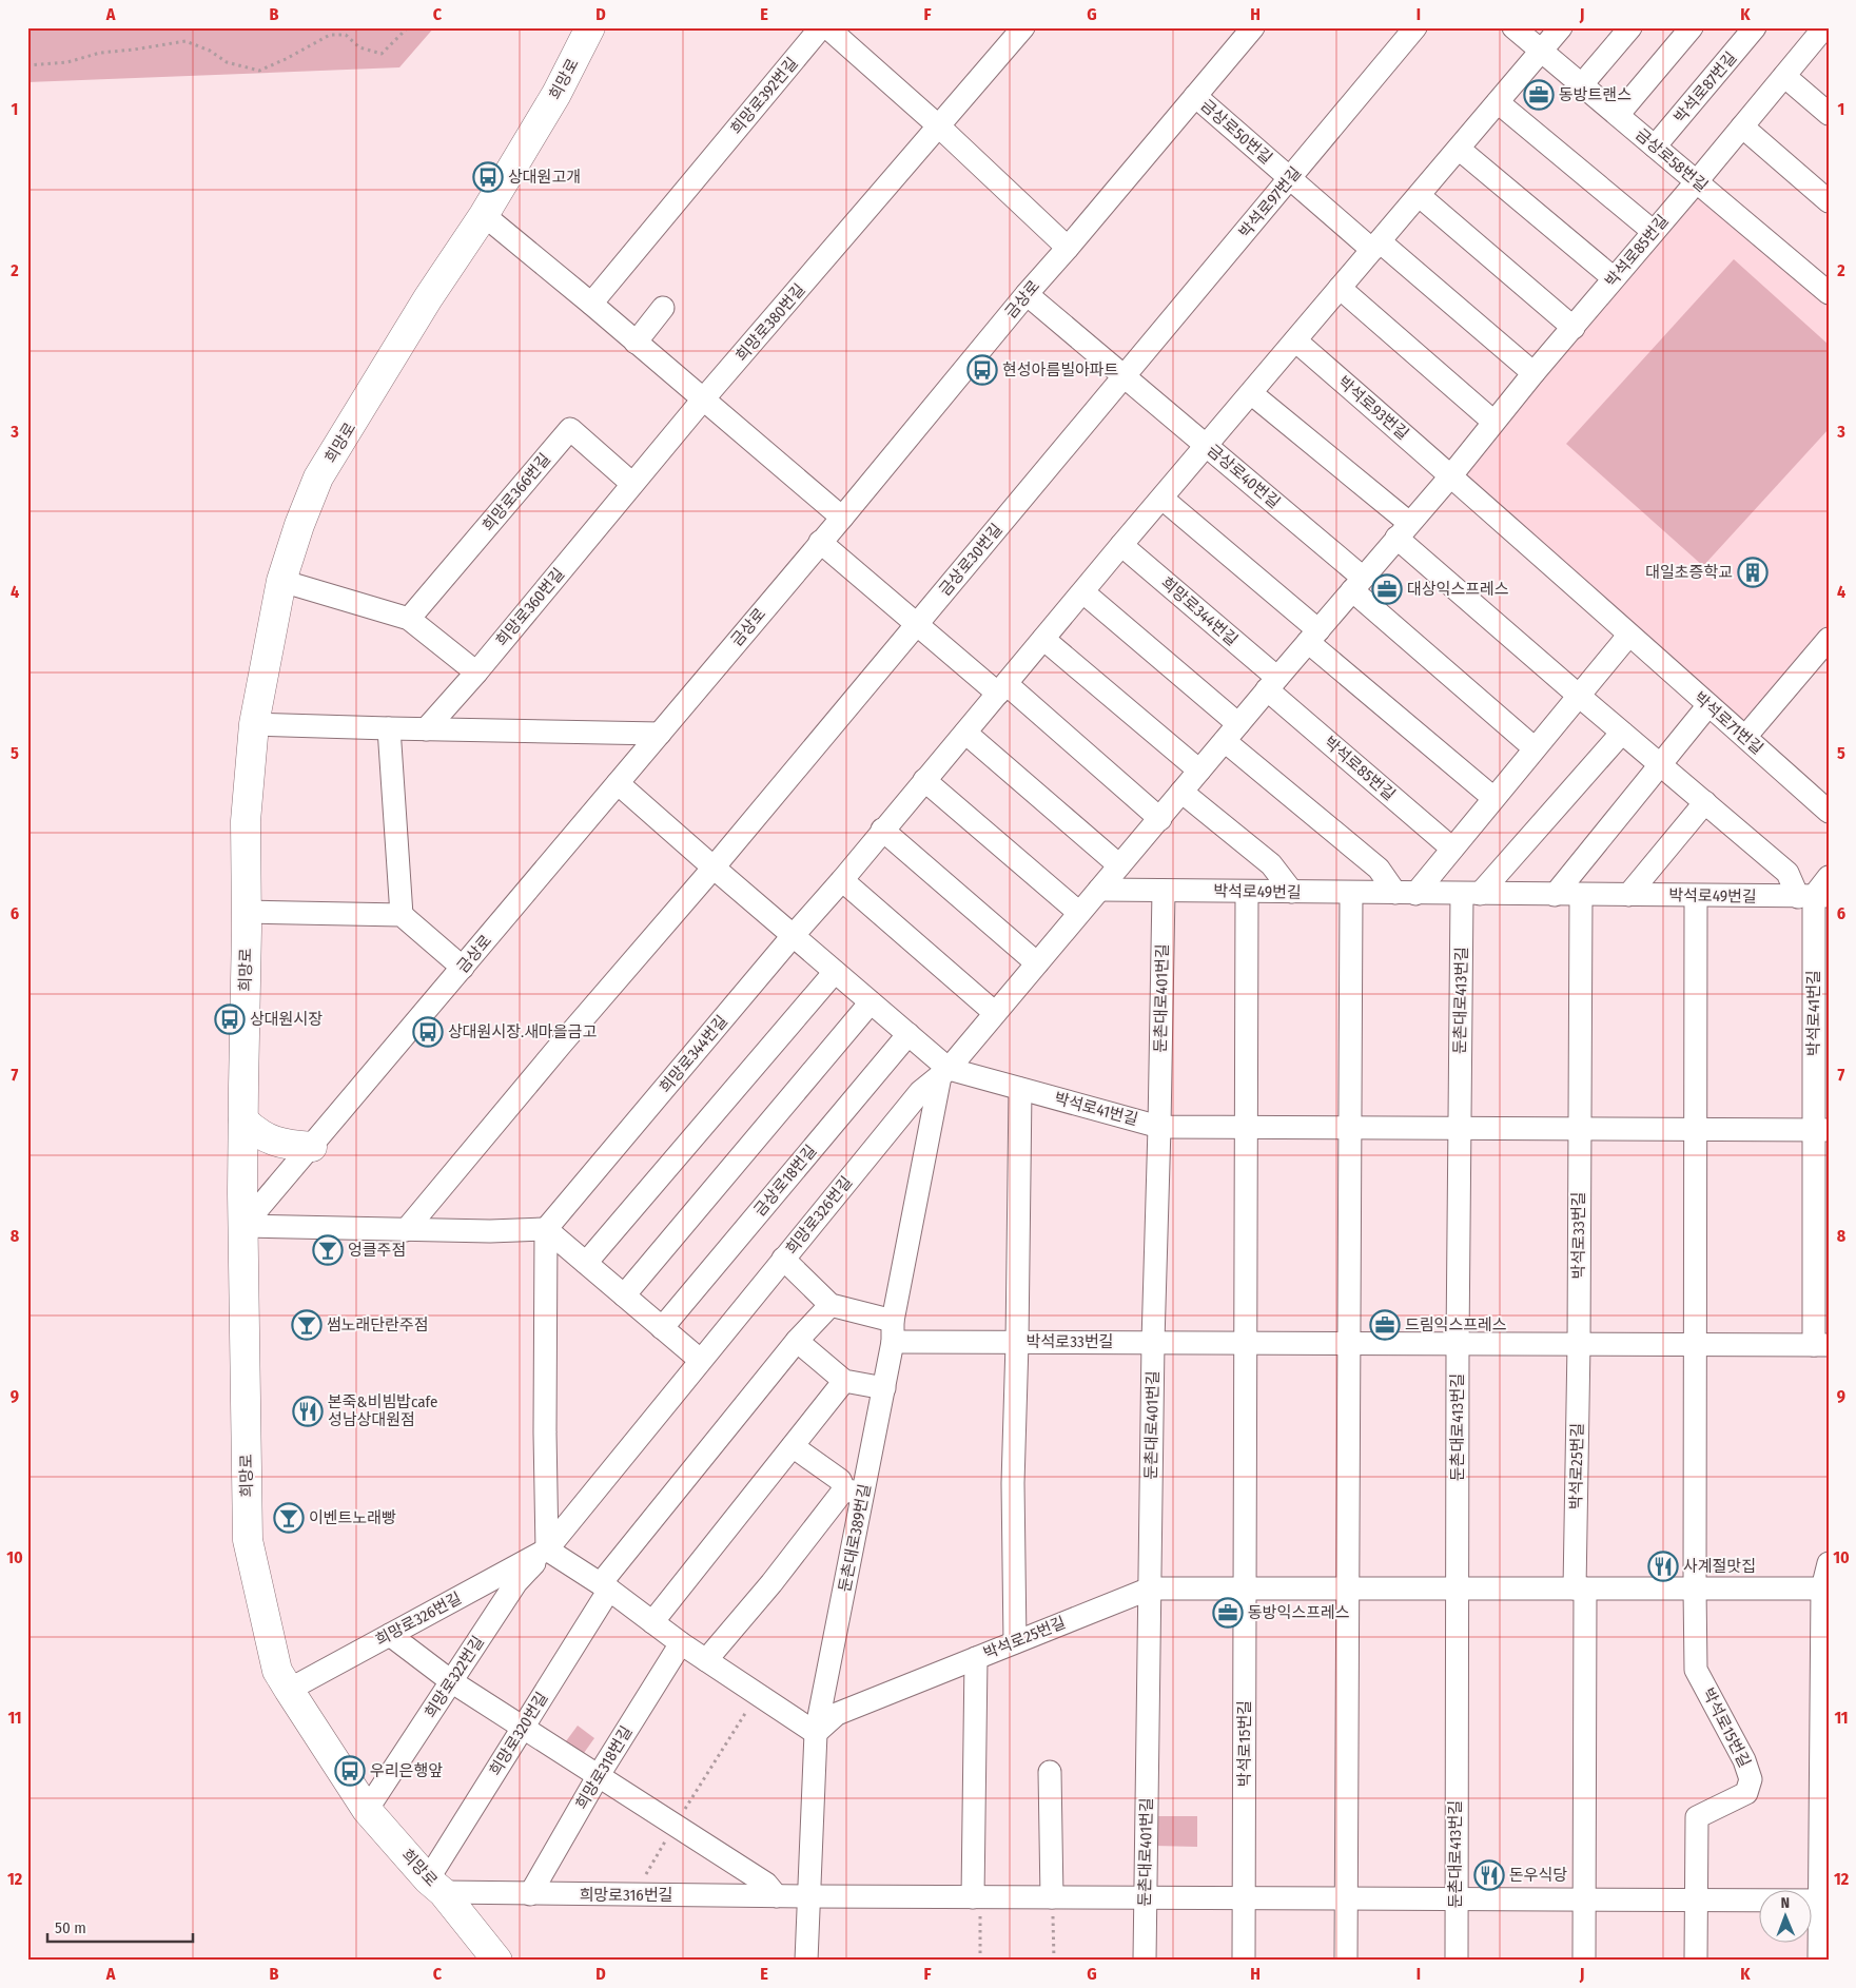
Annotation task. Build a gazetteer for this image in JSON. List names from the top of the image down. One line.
{"streets":{"main road":["희망로"],"street":["박석로87번길","희망로392번길","금상로50번길","금상로58번길","박석로97번길","박석로85번길","금상로","희망로380번길","박석로93번길","금상로40번길","희망로366번길","금상로30번길","희망로360번길","희망로344번길","박석로71번길","박석로49번길","둔촌대로401번길","둔촌대로413번길","박석로41번길","금상로18번길","희망로326번길","박석로33번길","박석로25번길","둔촌대로389번길","희망로322번길","박석로15번길","희망로320번길","희망로318번길","희망로316번길"]},"crossings":[["희망로","금상로"],["희망로","희망로326번길"],["희망로","희망로322번길"],["희망로","희망로320번길"],["희망로","희망로316번길"],["박석로87번길","금상로58번길"],["금상로50번길","박석로97번길"],["금상로50번길","금상로"],["금상로58번길","박석로85번길"],["박석로97번길","금상로40번길"],["박석로97번길","금상로30번길"],["박석로85번길","박석로93번길"],["박석로85번길","금상로40번길"],["박석로85번길","희망로344번길"],["박석로85번길","박석로49번길"],["박석로85번길","희망로326번길"],["금상로","금상로40번길"],["희망로380번길","희망로366번길"],["희망로380번길","희망로360번길"],["금상로40번길","금상로30번길"],["금상로40번길","희망로344번길"],["희망로366번길","희망로360번길"],["박석로49번길","둔촌대로401번길"],["박석로49번길","둔촌대로413번길"],["박석로49번길","박석로41번길"],["박석로49번길","희망로326번길"],["둔촌대로401번길","박석로41번길"],["둔촌대로401번길","박석로33번길"],["둔촌대로401번길","박석로25번길"],["둔촌대로413번길","박석로41번길"],["둔촌대로413번길","박석로33번길"],["둔촌대로413번길","박석로25번길"],["박석로41번길","희망로326번길"],["박석로41번길","박석로33번길"],["박석로41번길","둔촌대로389번길"],["희망로326번길","둔촌대로389번길"],["희망로326번길","희망로322번길"],["박석로33번길","박석로25번길"],["박석로33번길","둔촌대로389번길"],["박석로33번길","희망로320번길"],["박석로25번길","둔촌대로389번길"],["박석로25번길","박석로15번길"],["둔촌대로389번길","희망로316번길"],["희망로320번길","희망로316번길"],["희망로318번길","희망로316번길"]],"places":{"office":["동방트랜스","대상익스프레스","드림익스프레스","동방익스프레스"],"bus stop":["상대원고개","현성아름빌아파트","상대원시장","상대원시장.새마을금고","우리은행앞"],"building":["대일초증학교"],"bar":["엉클주점","썸노래단란주점","이벤트노래빵"],"restaurant":["본죽&비빔밥cafe 성남상대원점","사계절맛집","돈우식당"]},"scale_bar":"50 m","north":"top","grid":{"columns":["A","B","C","D","E","F","G","H","I","J","K"],"rows":["1","2","3","4","5","6","7","8","9","10","11","12"]}}
